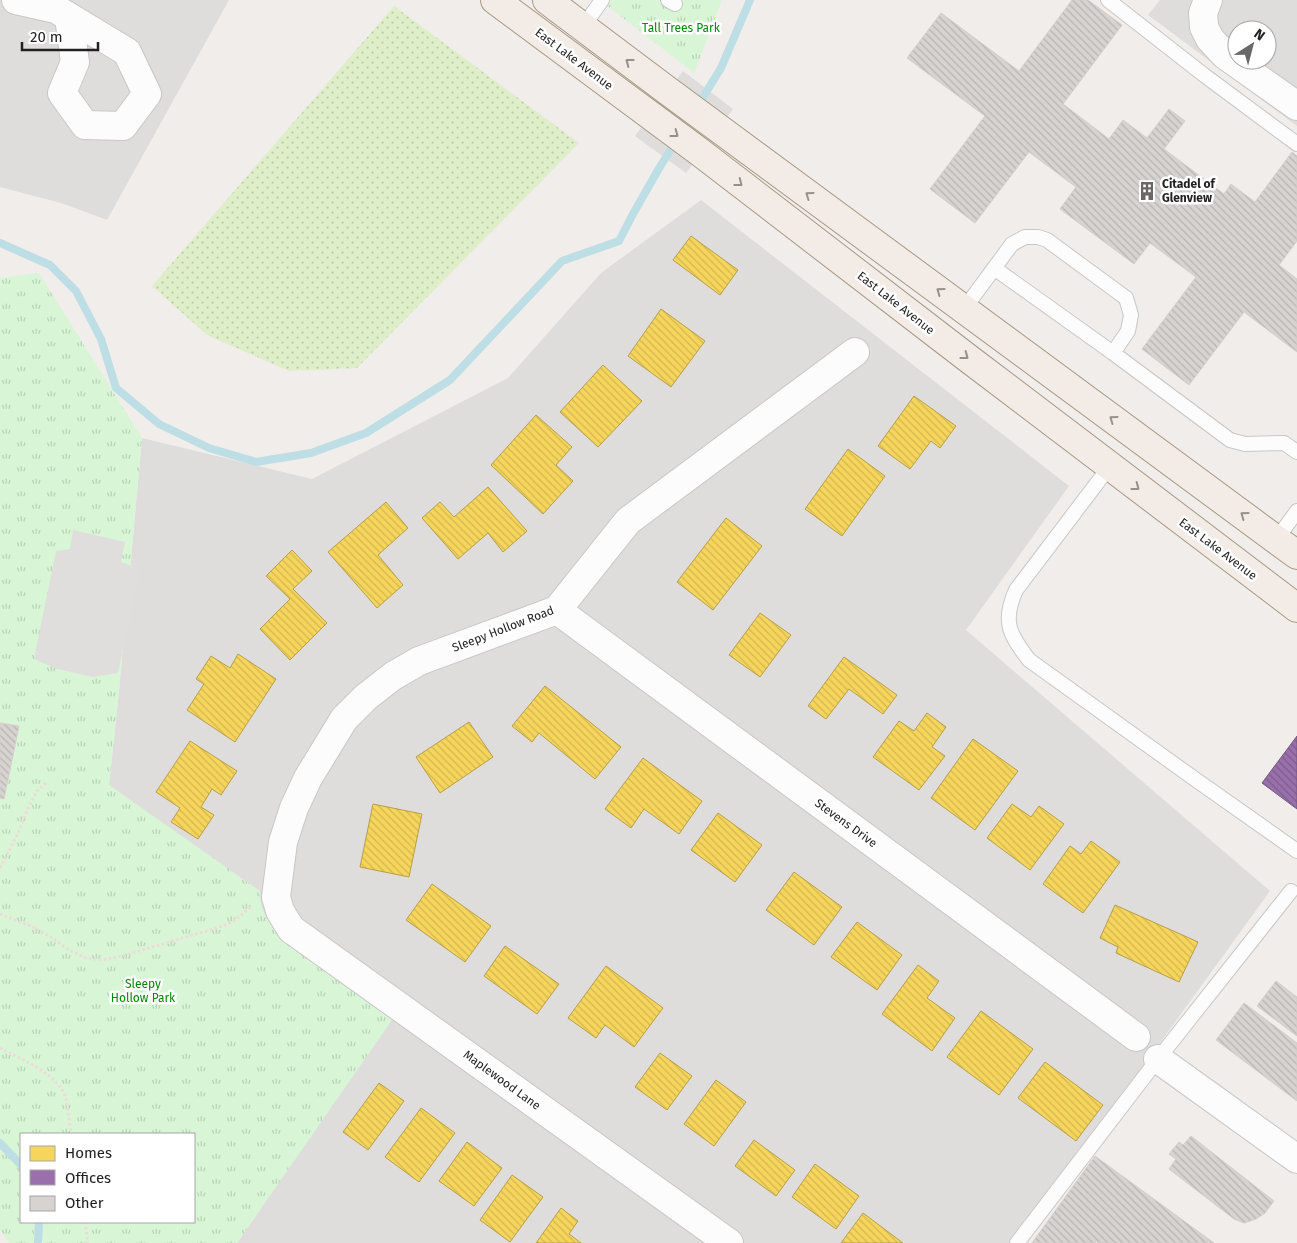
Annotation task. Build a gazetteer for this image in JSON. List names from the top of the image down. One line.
{"streets":{"main road":["East Lake Avenue"],"street":["Sleepy Hollow Road","Stevens Drive","Maplewood Lane"]},"crossings":[["Sleepy Hollow Road","Stevens Drive"],["Sleepy Hollow Road","Maplewood Lane"]],"parks":["Tall Trees Park","Sleepy Hollow Park"],"places":{"building":["Citadel of Glenview"]},"legend":["Homes","Offices","Other"],"scale_bar":"20 m","north":"top right"}
